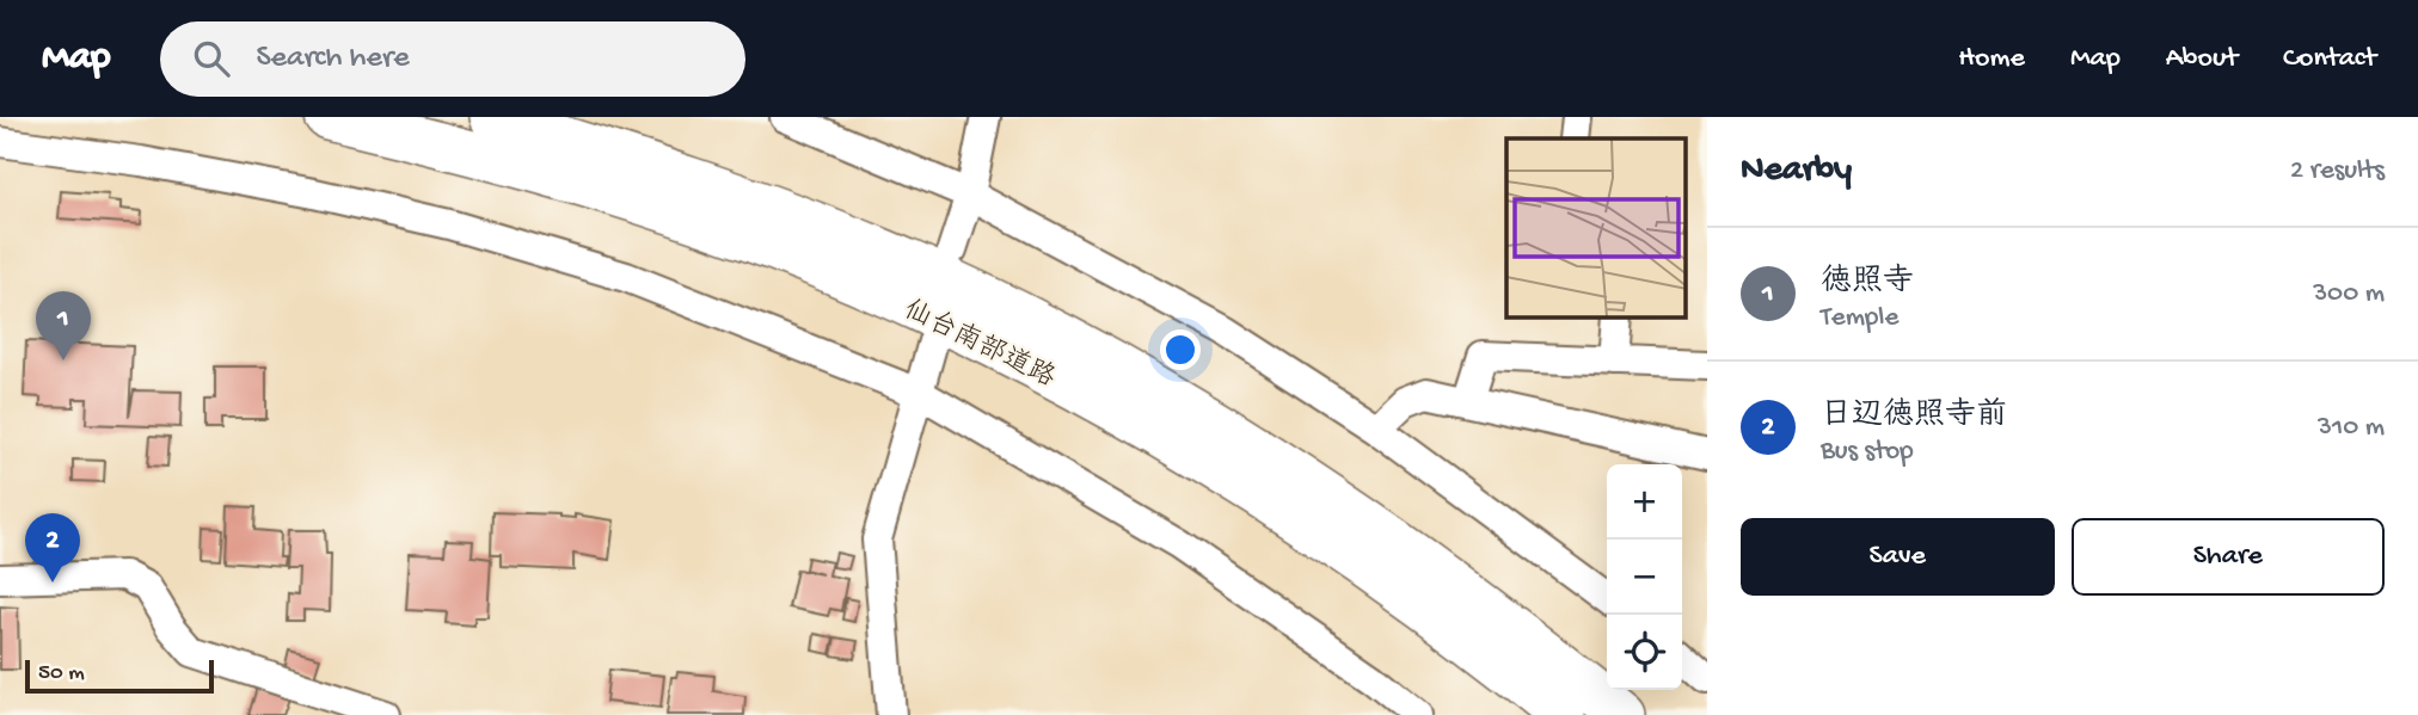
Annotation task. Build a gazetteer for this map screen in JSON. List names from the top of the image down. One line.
{"streets":{"highway":["仙台南部道路"]},"scale_bar":"50 m","page":{"header":"Map","search":"Search here","nav":["Home","Map","About","Contact"],"heading":["Nearby","2 results"],"list":[{"mark":"1","name":"徳照寺","note":"Temple","value":"300 m"},{"mark":"2","name":"日辺徳照寺前","note":"Bus stop","value":"310 m"}],"pins":["1","2"],"map_buttons":["+","−"],"buttons":["Save","Share"],"scale":"50 m"}}
